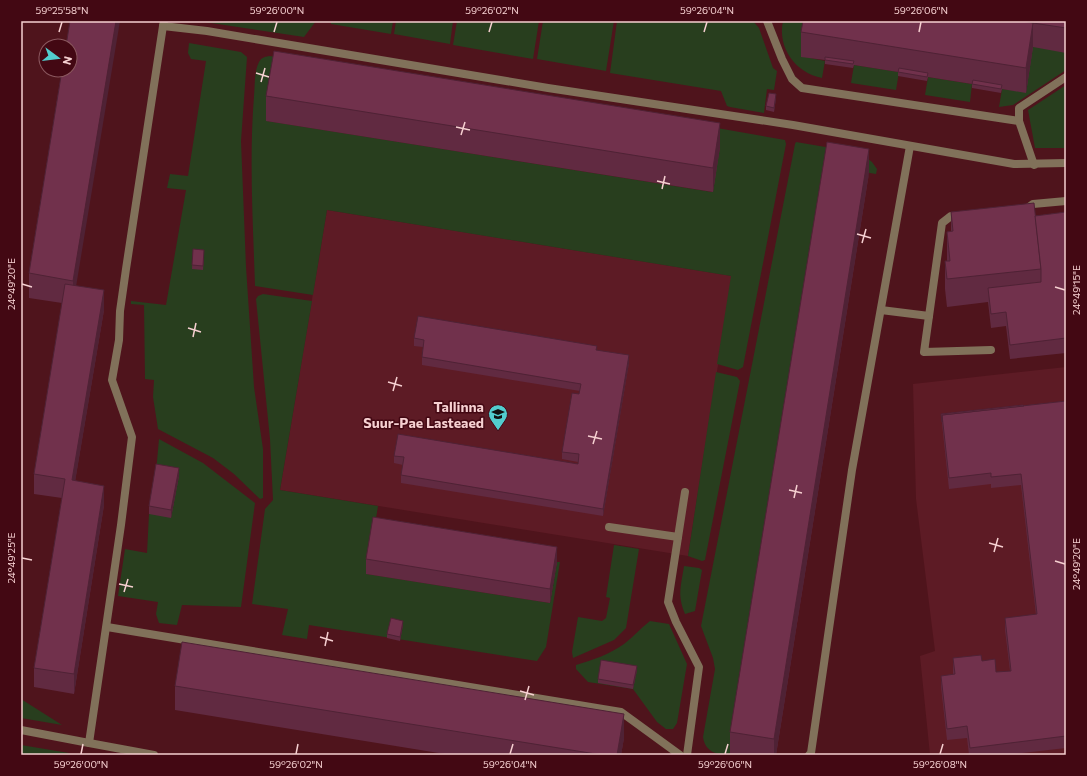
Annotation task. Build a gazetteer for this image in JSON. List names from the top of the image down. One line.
{"places":{"school or university":["Tallinna Suur-Pae Lasteaed"]},"north":"right","coordinates":["59°25'58\"N","59°26'00\"N","59°26'02\"N","59°26'04\"N","59°26'06\"N","24°49'20\"E","24°49'15\"E","24°49'25\"E","59°26'08\"N"]}
